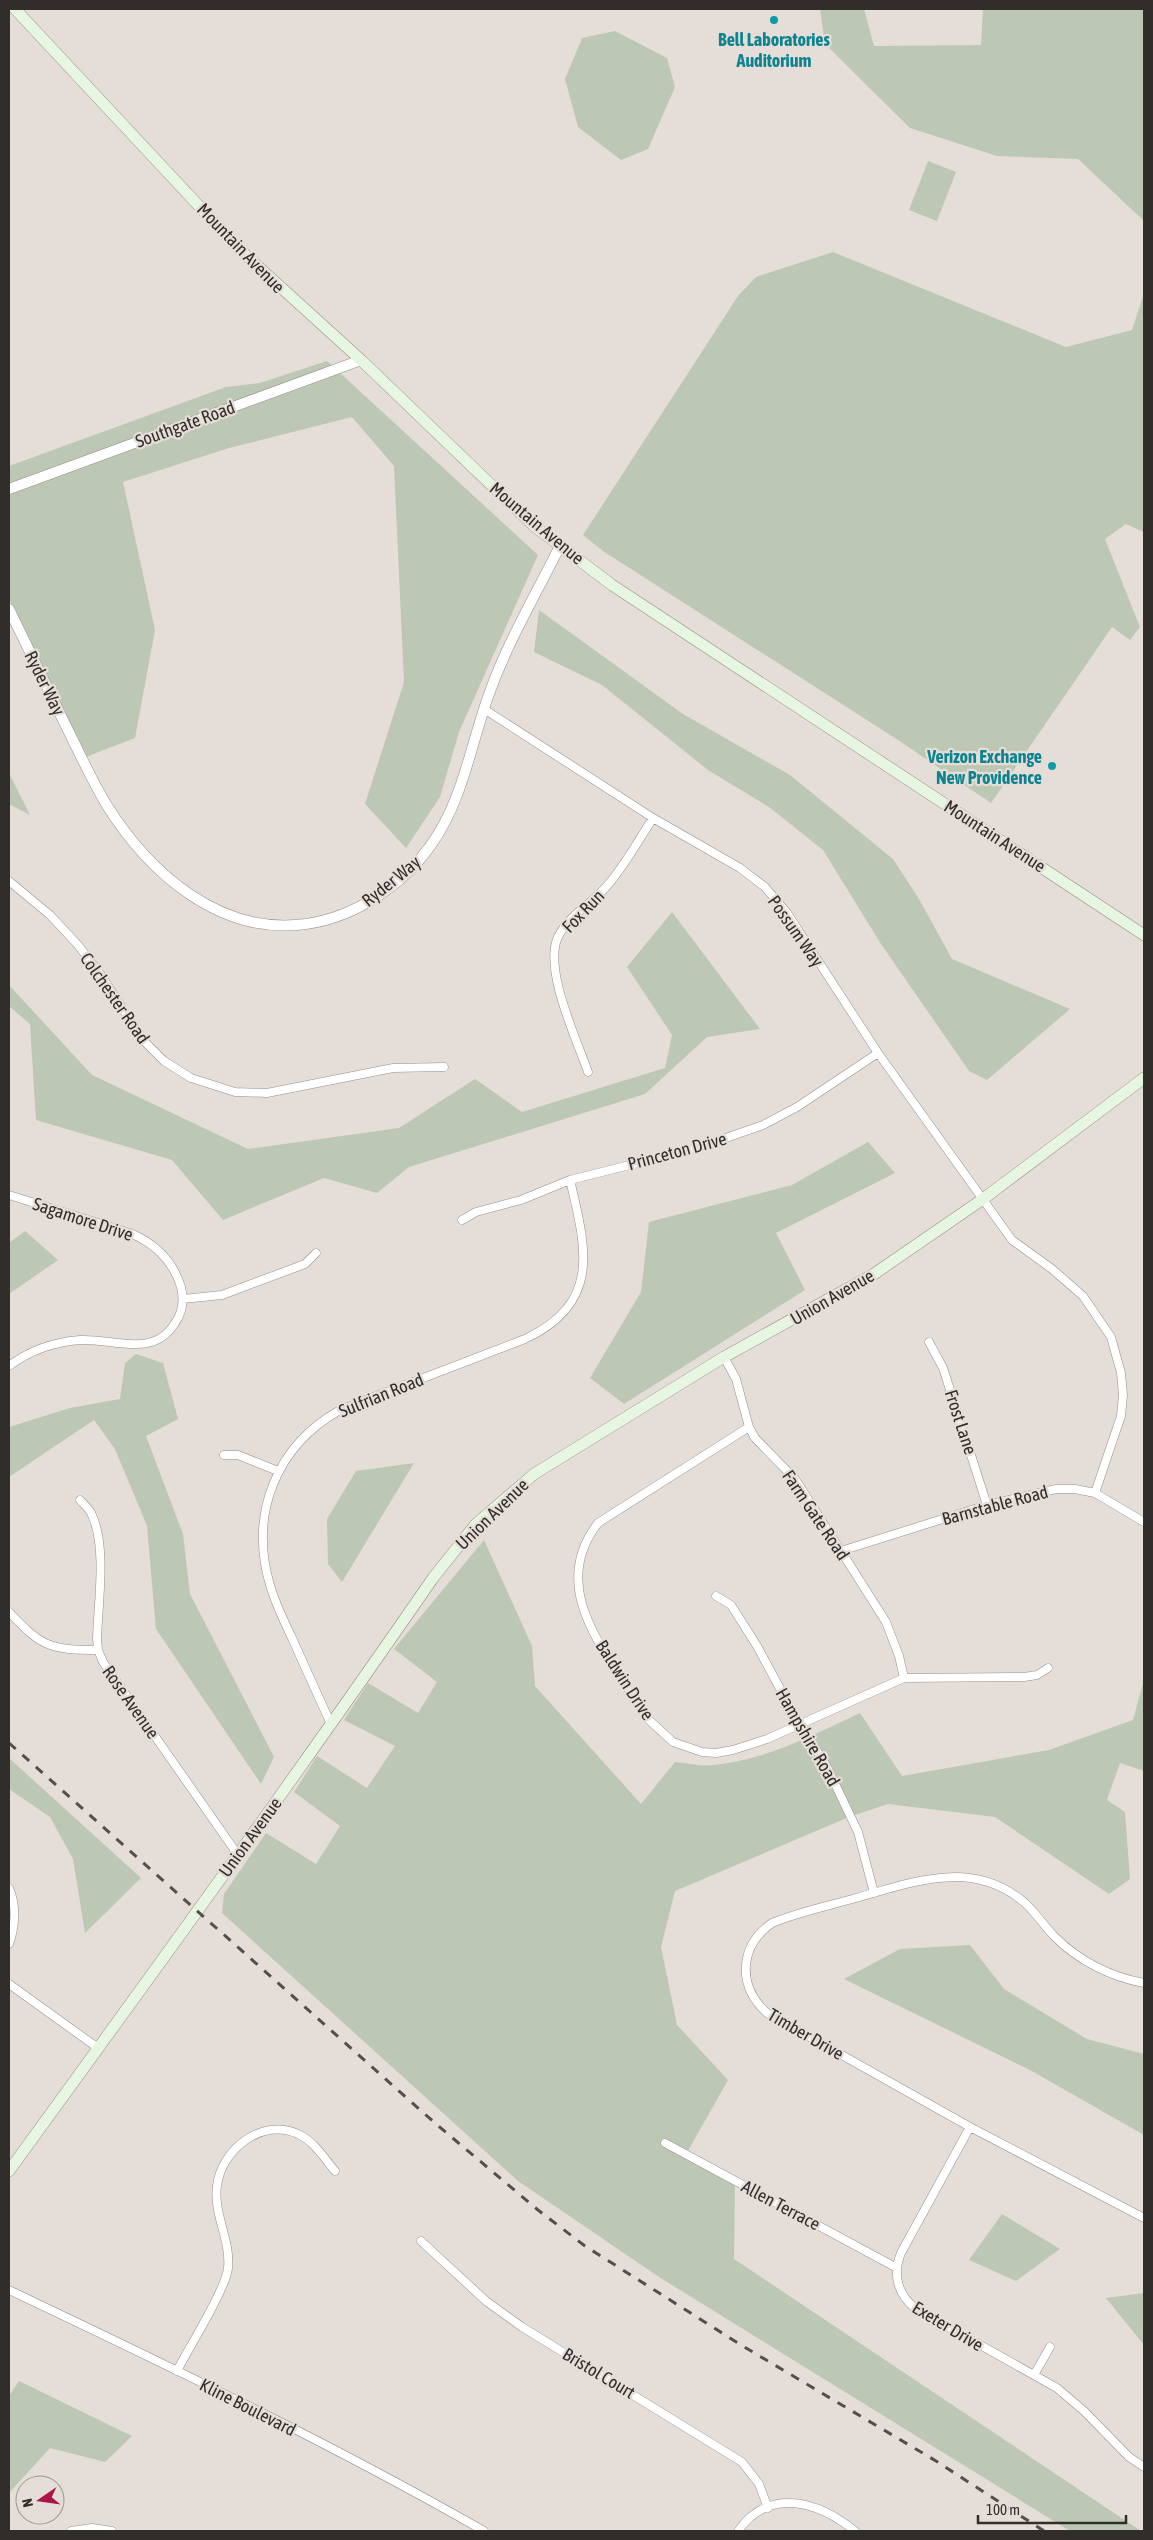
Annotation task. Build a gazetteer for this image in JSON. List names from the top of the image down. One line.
{"streets":{"main road":["Mountain Avenue","Union Avenue"],"street":["Southgate Road","Ryder Way","Fox Run","Possum Way","Colchester Road","Princeton Drive","Sagamore Drive","Sulfrian Road","Frost Lane","Barnstable Road","Farm Gate Road","Baldwin Drive","Rose Avenue","Hampshire Road","Timber Drive","Allen Terrace","Exeter Drive","Bristol Court","Kline Boulevard"]},"crossings":[["Mountain Avenue","Southgate Road"],["Mountain Avenue","Ryder Way"],["Ryder Way","Possum Way"],["Fox Run","Possum Way"],["Possum Way","Princeton Drive"],["Possum Way","Union Avenue"],["Possum Way","Barnstable Road"],["Princeton Drive","Sulfrian Road"],["Union Avenue","Sulfrian Road"],["Union Avenue","Farm Gate Road"],["Union Avenue","Rose Avenue"],["Frost Lane","Barnstable Road"],["Barnstable Road","Farm Gate Road"],["Farm Gate Road","Baldwin Drive"],["Baldwin Drive","Hampshire Road"],["Hampshire Road","Timber Drive"],["Timber Drive","Exeter Drive"],["Allen Terrace","Exeter Drive"]],"places":["Bell Laboratories Auditorium","Verizon Exchange New Providence"],"scale_bar":"100 m","north":"left"}
